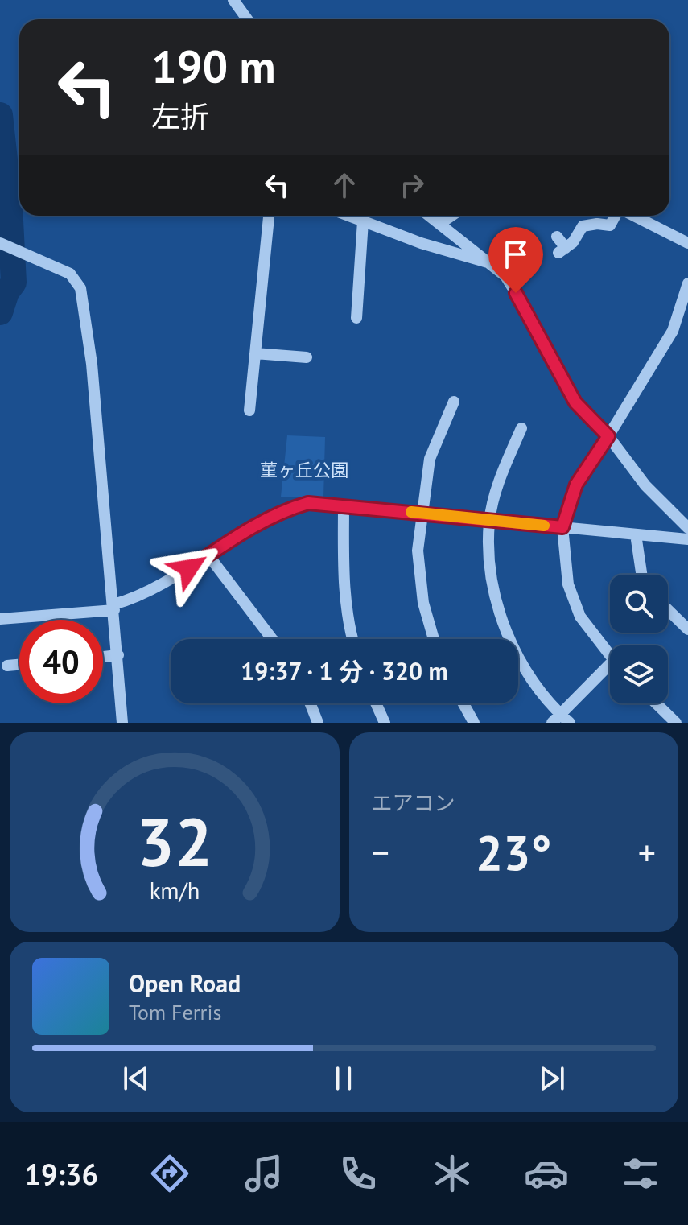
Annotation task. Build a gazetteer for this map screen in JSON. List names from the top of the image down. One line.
{"parks":["菫ヶ丘公園"],"page":{"turn":["190 m","左折"],"limit":"40","trip":"19:37 · 1 分 · 320 m","tile":"エアコン","heat":["−","23°","+"],"song":["Open Road","Tom Ferris"],"tabs":"19:36","gauge":["32","km/h"]}}
